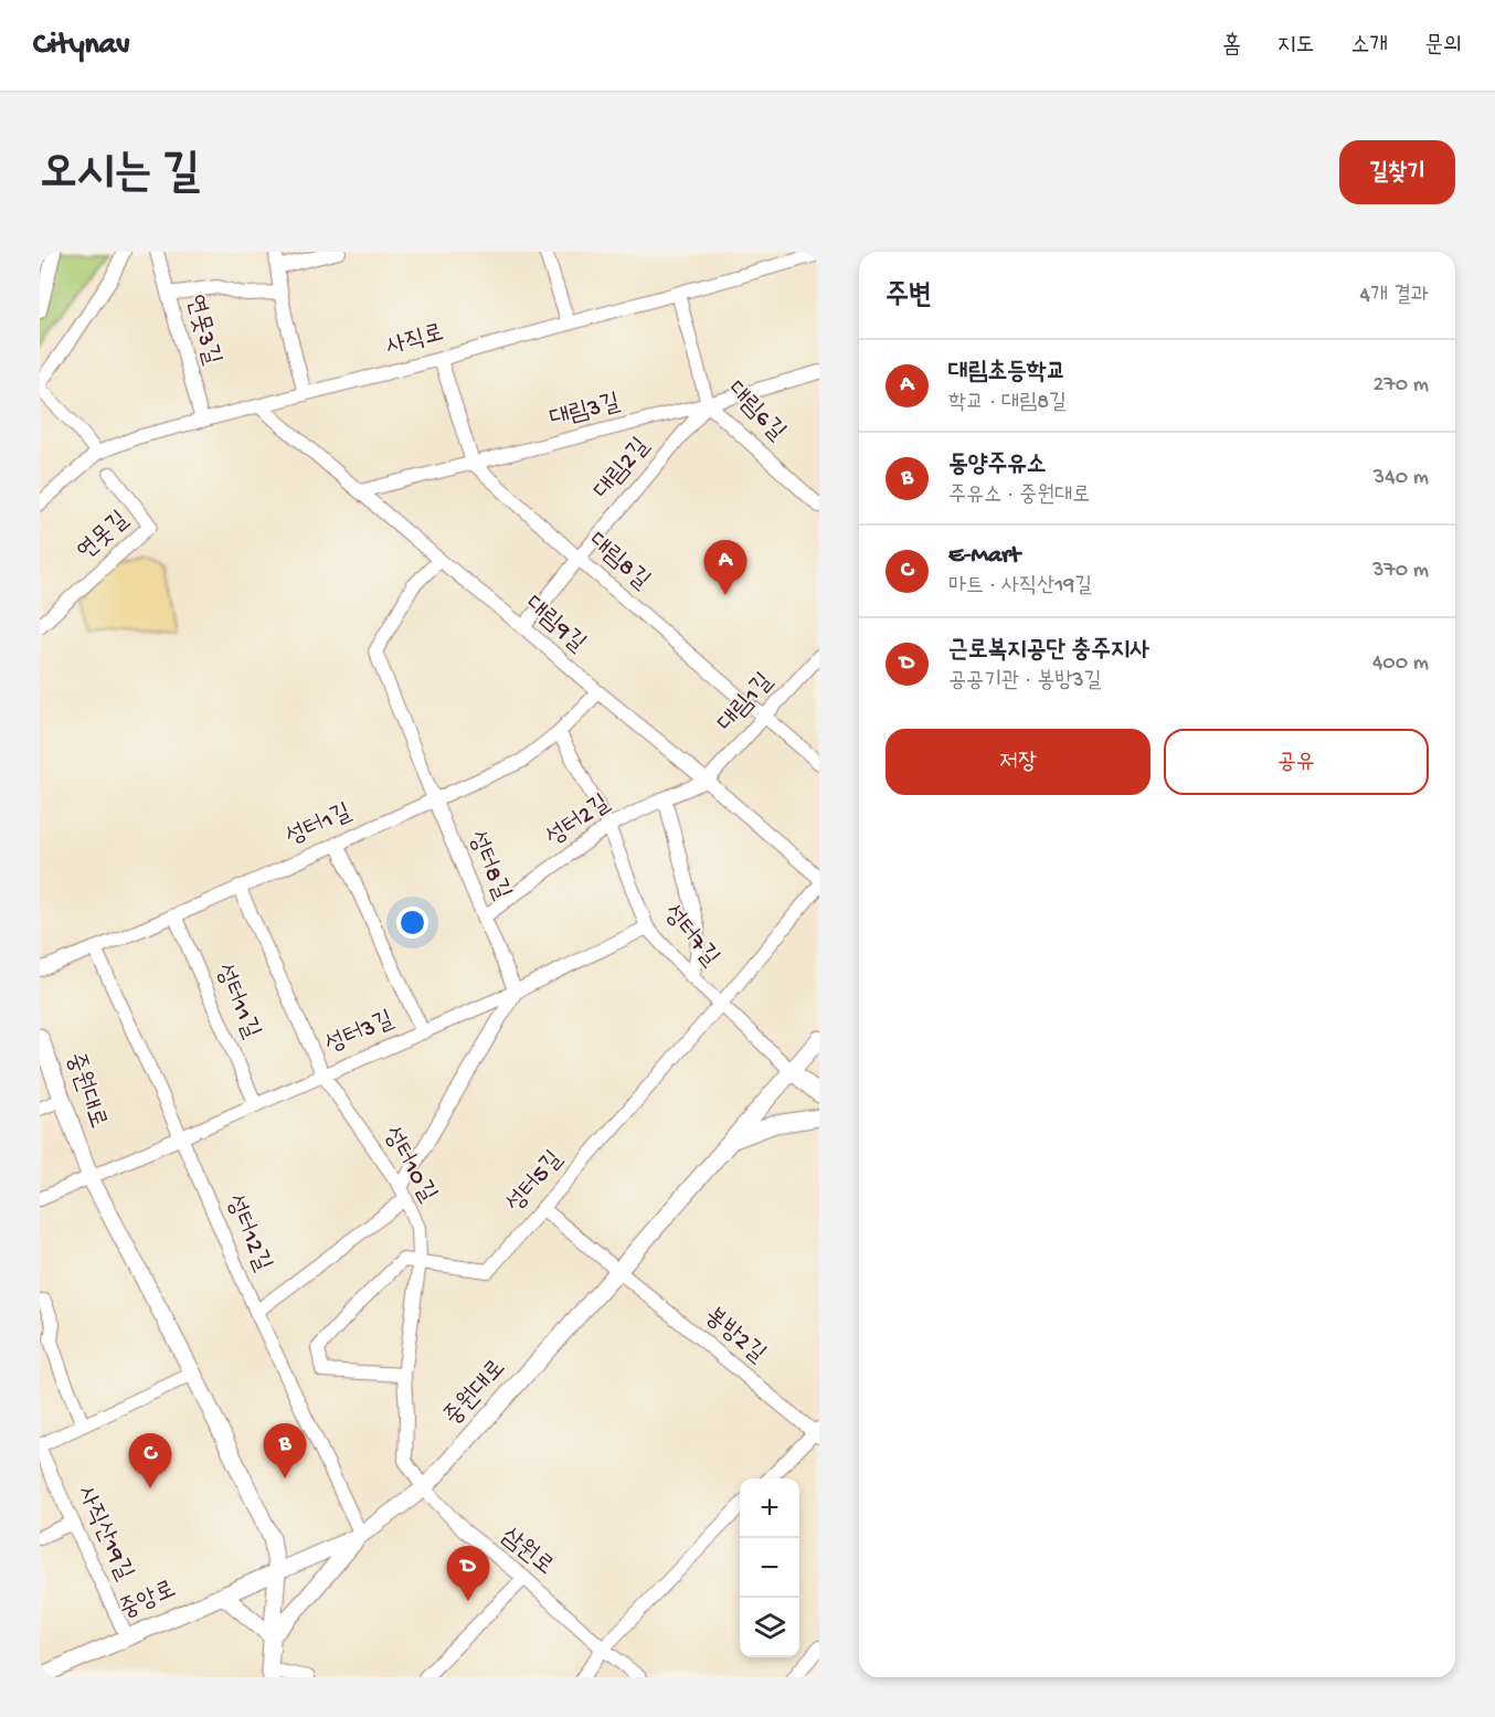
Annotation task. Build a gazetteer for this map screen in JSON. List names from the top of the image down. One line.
{"streets":{"street":["연못3길","사직로","대림3길","대림6길","대림2길","연못길","대림8길","대림9길","대림1길","성터2길","성터1길","성터8길","성터7길","성터11길","성터3길","중원대로","성터10길","성터5길","성터12길","봉방2길","사직산19길","삼원로","중앙로"]},"crossings":[["연못3길","사직로"],["사직로","대림6길"],["사직로","대림9길"],["대림3길","대림6길"],["대림3길","대림2길"],["대림3길","대림8길"],["대림3길","대림9길"],["대림6길","대림2길"],["대림2길","대림8길"],["대림2길","대림9길"],["대림8길","대림1길"],["대림9길","대림1길"],["대림9길","성터2길"],["대림9길","성터1길"],["대림9길","성터8길"],["대림1길","성터2길"],["성터2길","성터8길"],["성터2길","성터7길"],["성터1길","성터8길"],["성터1길","성터7길"],["성터1길","성터11길"],["성터1길","성터10길"],["성터1길","성터12길"],["성터8길","성터3길"],["성터7길","성터3길"],["성터7길","중원대로"],["성터7길","성터5길"],["성터11길","성터3길"],["성터3길","중원대로"],["성터3길","성터10길"],["성터3길","성터12길"],["중원대로","성터10길"],["중원대로","성터12길"],["중원대로","봉방2길"],["중원대로","삼원로"],["중원대로","중앙로"],["성터10길","성터5길"],["성터10길","삼원로"],["성터5길","봉방2길"],["사직산19길","중앙로"]],"page":{"header":"Citynav","nav":["홈","지도","소개","문의"],"buttons":["길찾기",["저장","공유"]],"title":"오시는 길","heading":["주변","4개 결과"],"list":[{"mark":"A","name":"대림초등학교","note":"학교 · 대림8길","value":"270 m"},{"mark":"B","name":"동양주유소","note":"주유소 · 중원대로","value":"340 m"},{"mark":"C","name":"E-Mart","note":"마트 · 사직산19길","value":"370 m"},{"mark":"D","name":"근로복지공단 충주지사","note":"공공기관 · 봉방3길","value":"400 m"}],"pins":["A","B","C","D"],"map_buttons":["+","−"]}}
